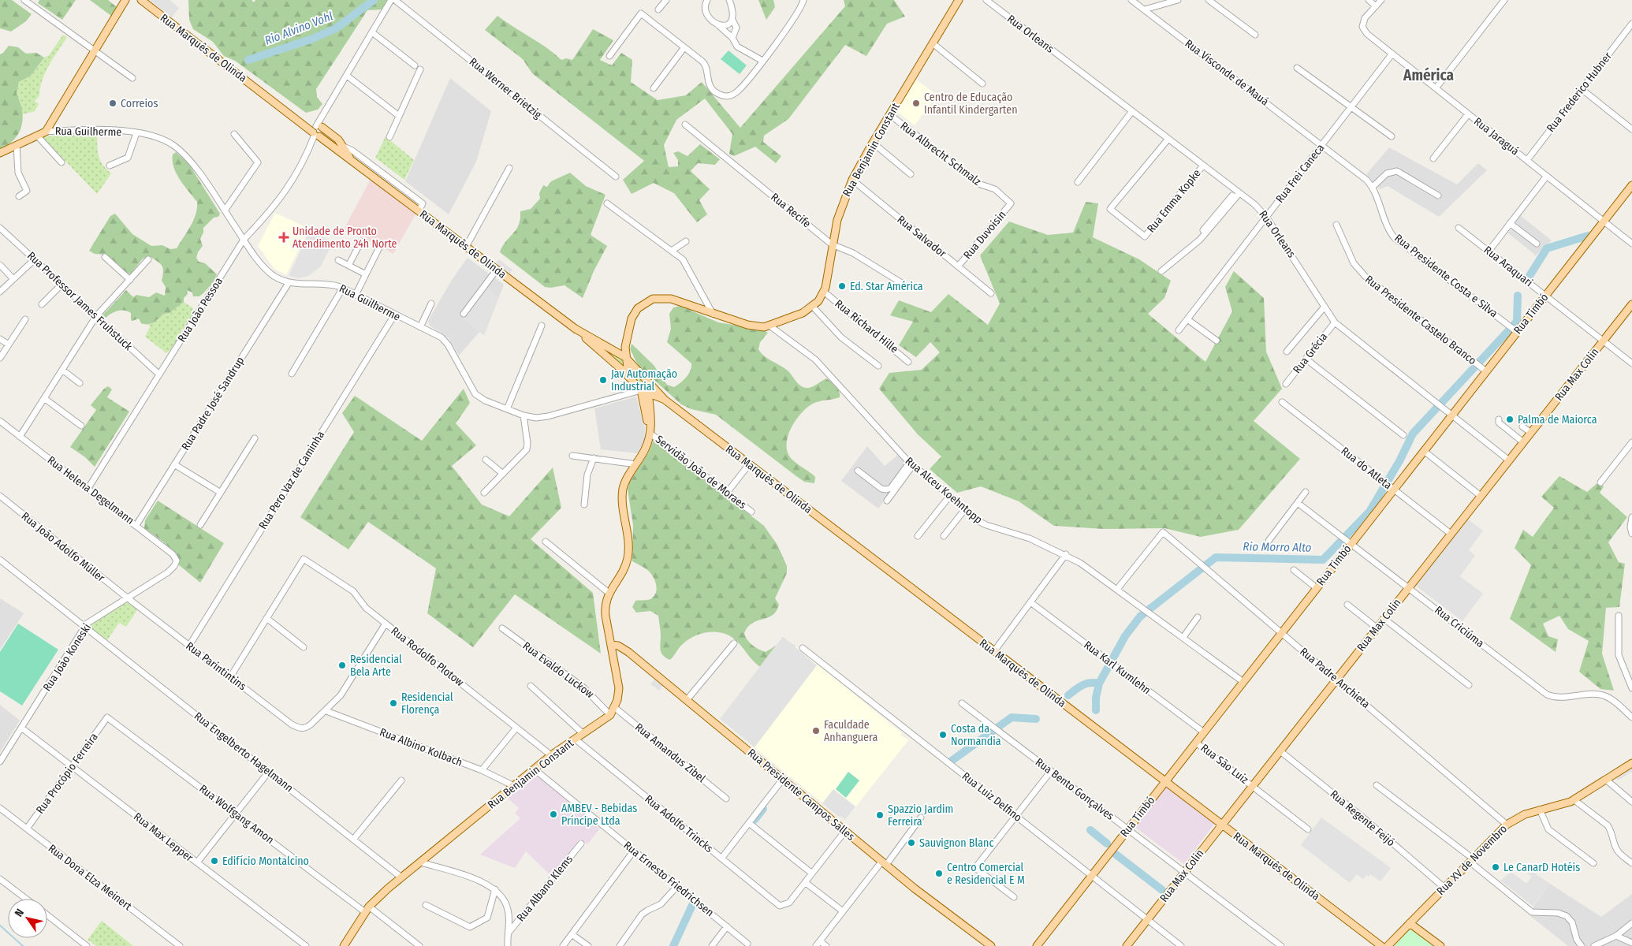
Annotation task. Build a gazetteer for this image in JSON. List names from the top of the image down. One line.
{"streets":{"main road":["Rua Marquês de Olinda","Rua Guilherme","Rua Benjamin Constant","Rua Timbó","Rua Max Colin","Rua Presidente Campos Salles","Rua XV de Novembro"],"street":["Rua Orleans","Rua Visconde de Mauá","Rua Werner Brietzig","Rua Frederico Hubner","Rua Jaraguá","Rua Albrecht Schmalz","Rua Frei Caneca","Rua Emma Kopke","Rua Recife","Rua Duvoisin","Rua Salvador","Rua Araquari","Rua Presidente Costa e Silva","Rua Professor James Fruhstuck","Rua João Pessoa","Rua Presidente Castelo Branco","Rua Richard Hille","Rua Grécia","Rua Padre José Sandrup","Rua do Atleta","Servidão João de Moraes","Rua Pero Vaz de Caminha","Rua Helena Degelmann","Rua Alceu Koehntopp","Rua João Adolfo Müller","Rua Criciúma","Rua Rodolfo Plotow","Rua João Koneski","Rua Parintintins","Rua Karl Kumlehn","Rua Evaldo Luckow","Rua Padre Anchieta","Rua Albino Kolbach","Rua Engelberto Hagelmann","Rua Amandus Zibel","Rua São Luiz","Rua Procópio Ferreira","Rua Bento Gonçalves","Rua Luiz Delfino","Rua Wolfgang Amon","Rua Regente Feijó","Rua Adolfo Trincks","Rua Max Lepper","Rua Dona Elza Meinert","Rua Ernesto Friedrichsen","Rua Albano Klems"]},"crossings":[["Rua Orleans","Rua Frei Caneca"],["Rua Orleans","Rua Emma Kopke"],["Rua Orleans","Rua Timbó"],["Rua Orleans","Rua Grécia"],["Rua Orleans","Rua Max Colin"],["Rua Marquês de Olinda","Rua Guilherme"],["Rua Marquês de Olinda","Rua Benjamin Constant"],["Rua Marquês de Olinda","Rua João Pessoa"],["Rua Marquês de Olinda","Rua Timbó"],["Rua Marquês de Olinda","Rua Max Colin"],["Rua Visconde de Mauá","Rua Frei Caneca"],["Rua Visconde de Mauá","Rua Presidente Costa e Silva"],["Rua Frederico Hubner","Rua Jaraguá"],["Rua Guilherme","Rua João Pessoa"],["Rua Guilherme","Rua Padre José Sandrup"],["Rua Guilherme","Rua Pero Vaz de Caminha"],["Rua Jaraguá","Rua Frei Caneca"],["Rua Jaraguá","Rua Timbó"],["Rua Benjamin Constant","Rua Albrecht Schmalz"],["Rua Benjamin Constant","Rua Recife"],["Rua Benjamin Constant","Rua Salvador"],["Rua Benjamin Constant","Rua Richard Hille"],["Rua Benjamin Constant","Servidão João de Moraes"],["Rua Benjamin Constant","Rua Rodolfo Plotow"],["Rua Benjamin Constant","Rua Evaldo Luckow"],["Rua Benjamin Constant","Rua Albino Kolbach"],["Rua Benjamin Constant","Rua Engelberto Hagelmann"],["Rua Benjamin Constant","Rua Amandus Zibel"],["Rua Benjamin Constant","Rua Presidente Campos Salles"],["Rua Benjamin Constant","Rua Wolfgang Amon"],["Rua Benjamin Constant","Rua Adolfo Trincks"],["Rua Benjamin Constant","Rua Ernesto Friedrichsen"],["Rua Albrecht Schmalz","Rua Duvoisin"],["Rua Frei Caneca","Rua Presidente Costa e Silva"],["Rua Duvoisin","Rua Salvador"],["Rua Araquari","Rua Timbó"],["Rua Araquari","Rua Max Colin"],["Rua Presidente Costa e Silva","Rua Timbó"],["Rua Professor James Fruhstuck","Rua João Pessoa"],["Rua João Pessoa","Rua Helena Degelmann"],["Rua Timbó","Rua Presidente Castelo Branco"],["Rua Timbó","Rua do Atleta"],["Rua Timbó","Rua Alceu Koehntopp"],["Rua Timbó","Rua Criciúma"],["Rua Timbó","Rua Karl Kumlehn"],["Rua Timbó","Rua Padre Anchieta"],["Rua Timbó","Rua São Luiz"],["Rua Timbó","Rua Bento Gonçalves"],["Rua Timbó","Rua Luiz Delfino"],["Rua Max Colin","Rua do Atleta"],["Rua Max Colin","Rua Criciúma"],["Rua Max Colin","Rua Padre Anchieta"],["Rua Max Colin","Rua São Luiz"],["Rua Max Colin","Rua Bento Gonçalves"],["Rua Max Colin","Rua Luiz Delfino"],["Rua Max Colin","Rua Regente Feijó"],["Rua Padre José Sandrup","Rua Helena Degelmann"],["Rua Pero Vaz de Caminha","Rua Parintintins"],["Rua Helena Degelmann","Rua João Koneski"],["Rua Alceu Koehntopp","Rua Padre Anchieta"],["Rua João Adolfo Müller","Rua João Koneski"],["Rua João Adolfo Müller","Rua Parintintins"],["Rua João Koneski","Rua Parintintins"],["Rua João Koneski","Rua Engelberto Hagelmann"],["Rua João Koneski","Rua Max Lepper"],["Rua Parintintins","Rua Albino Kolbach"],["Rua Padre Anchieta","Rua XV de Novembro"],["Rua Procópio Ferreira","Rua Wolfgang Amon"],["Rua Procópio Ferreira","Rua Max Lepper"],["Rua Procópio Ferreira","Rua Dona Elza Meinert"],["Rua Regente Feijó","Rua XV de Novembro"]],"districts":["América"],"water":["Rio Alvino Vohl","Rio Morro Alto"],"places":{"other":["Correios","Centro de Educação Infantil Kindergarten","Ed. Star América","Jav Automação Industrial","Palma de Maiorca","Residencial Bela Arte","Residencial Florença","Faculdade Anhanguera","Costa da Normandia","AMBEV - Bebidas Príncipe Ltda","Spazzio Jardim Ferreira","Sauvignon Blanc","Edifício Montalcino","Le CanarD Hotéis","Centro Comercial e Residencial E M"],"health":["Unidade de Pronto Atendimento 24h Norte"]},"north":"top left"}
